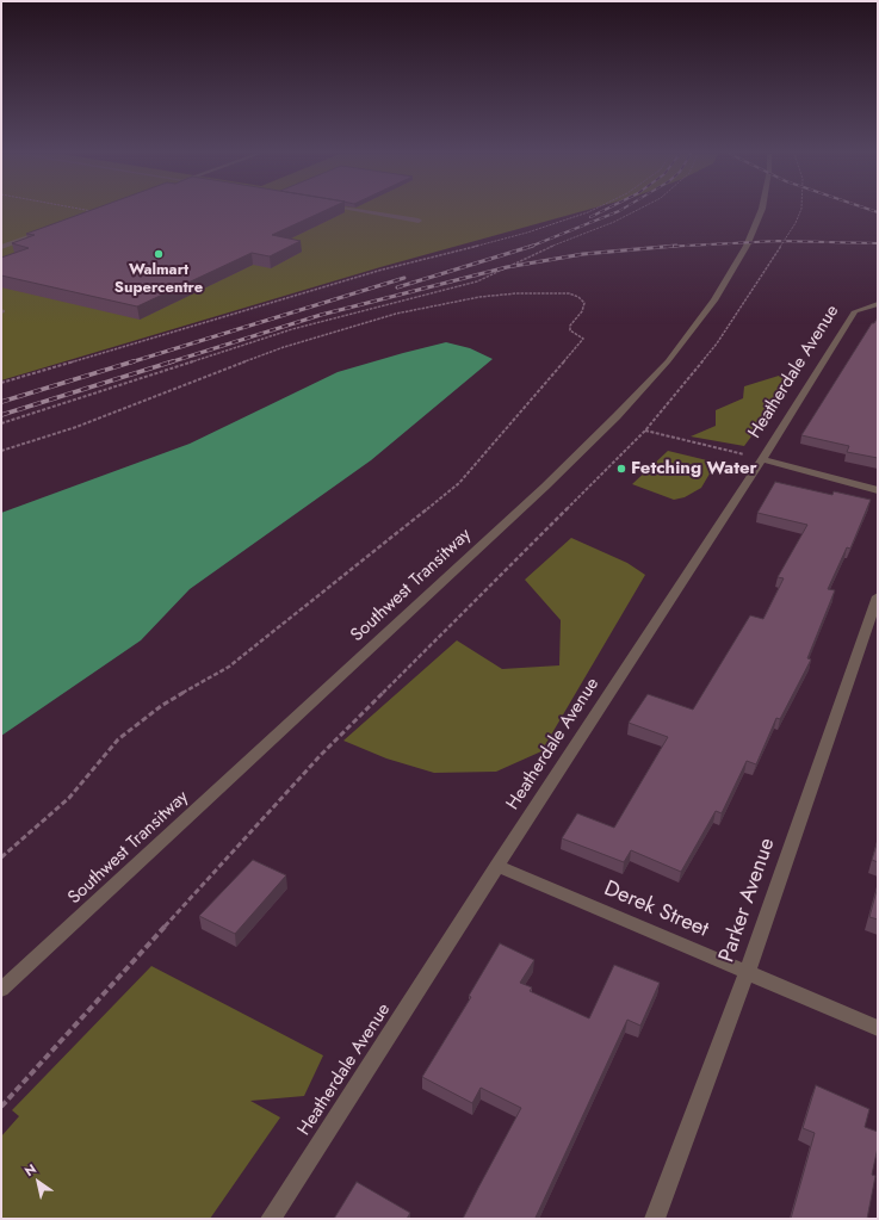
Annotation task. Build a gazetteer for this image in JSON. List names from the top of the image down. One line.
{"streets":{"street":["Heatherdale Avenue","Southwest Transitway","Parker Avenue","Derek Street"]},"crossings":[["Heatherdale Avenue","Derek Street"],["Parker Avenue","Derek Street"]],"places":["Walmart Supercentre","Fetching Water"],"north":"top left"}
